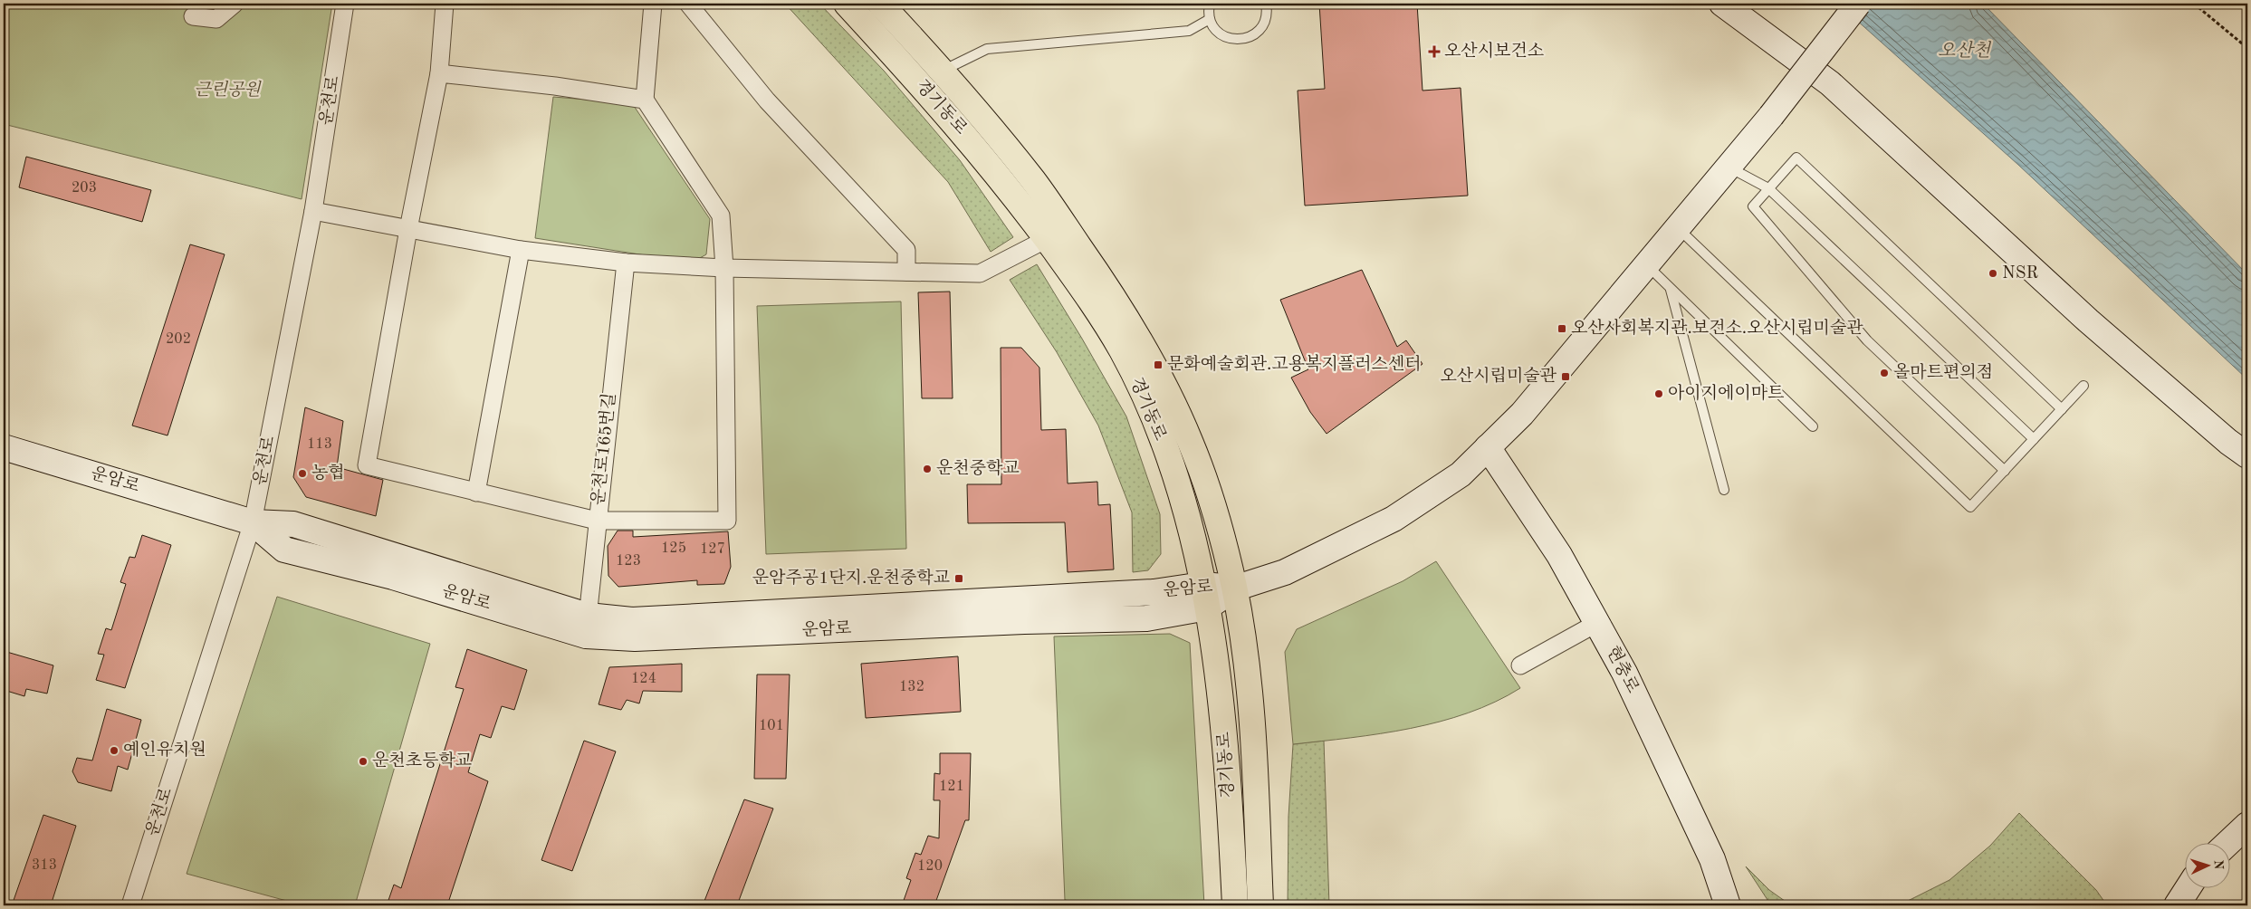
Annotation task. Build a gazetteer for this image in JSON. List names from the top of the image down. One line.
{"streets":{"main road":["경기동로"],"street":["운천로","운천로165번길","운암로","현충로"]},"crossings":[["운천로","운암로"],["경기동로","운암로"],["운천로165번길","운암로"]],"water":["오산천"],"parks":["근린공원"],"places":{"health":["오산시보건소"],"other":["NSR","올마트편의점","아이지에이마트","운천중학교","농협","예인유치원","운천초등학교"],"transit":["오산사회복지관.보건소.오산시립미술관","문화예술회관.고용복지플러스센터","오산시립미술관","운암주공1단지.운천중학교"]},"house_numbers":["203","202","113","125","127","123","124","132","101","121","313","120"],"north":"right"}
